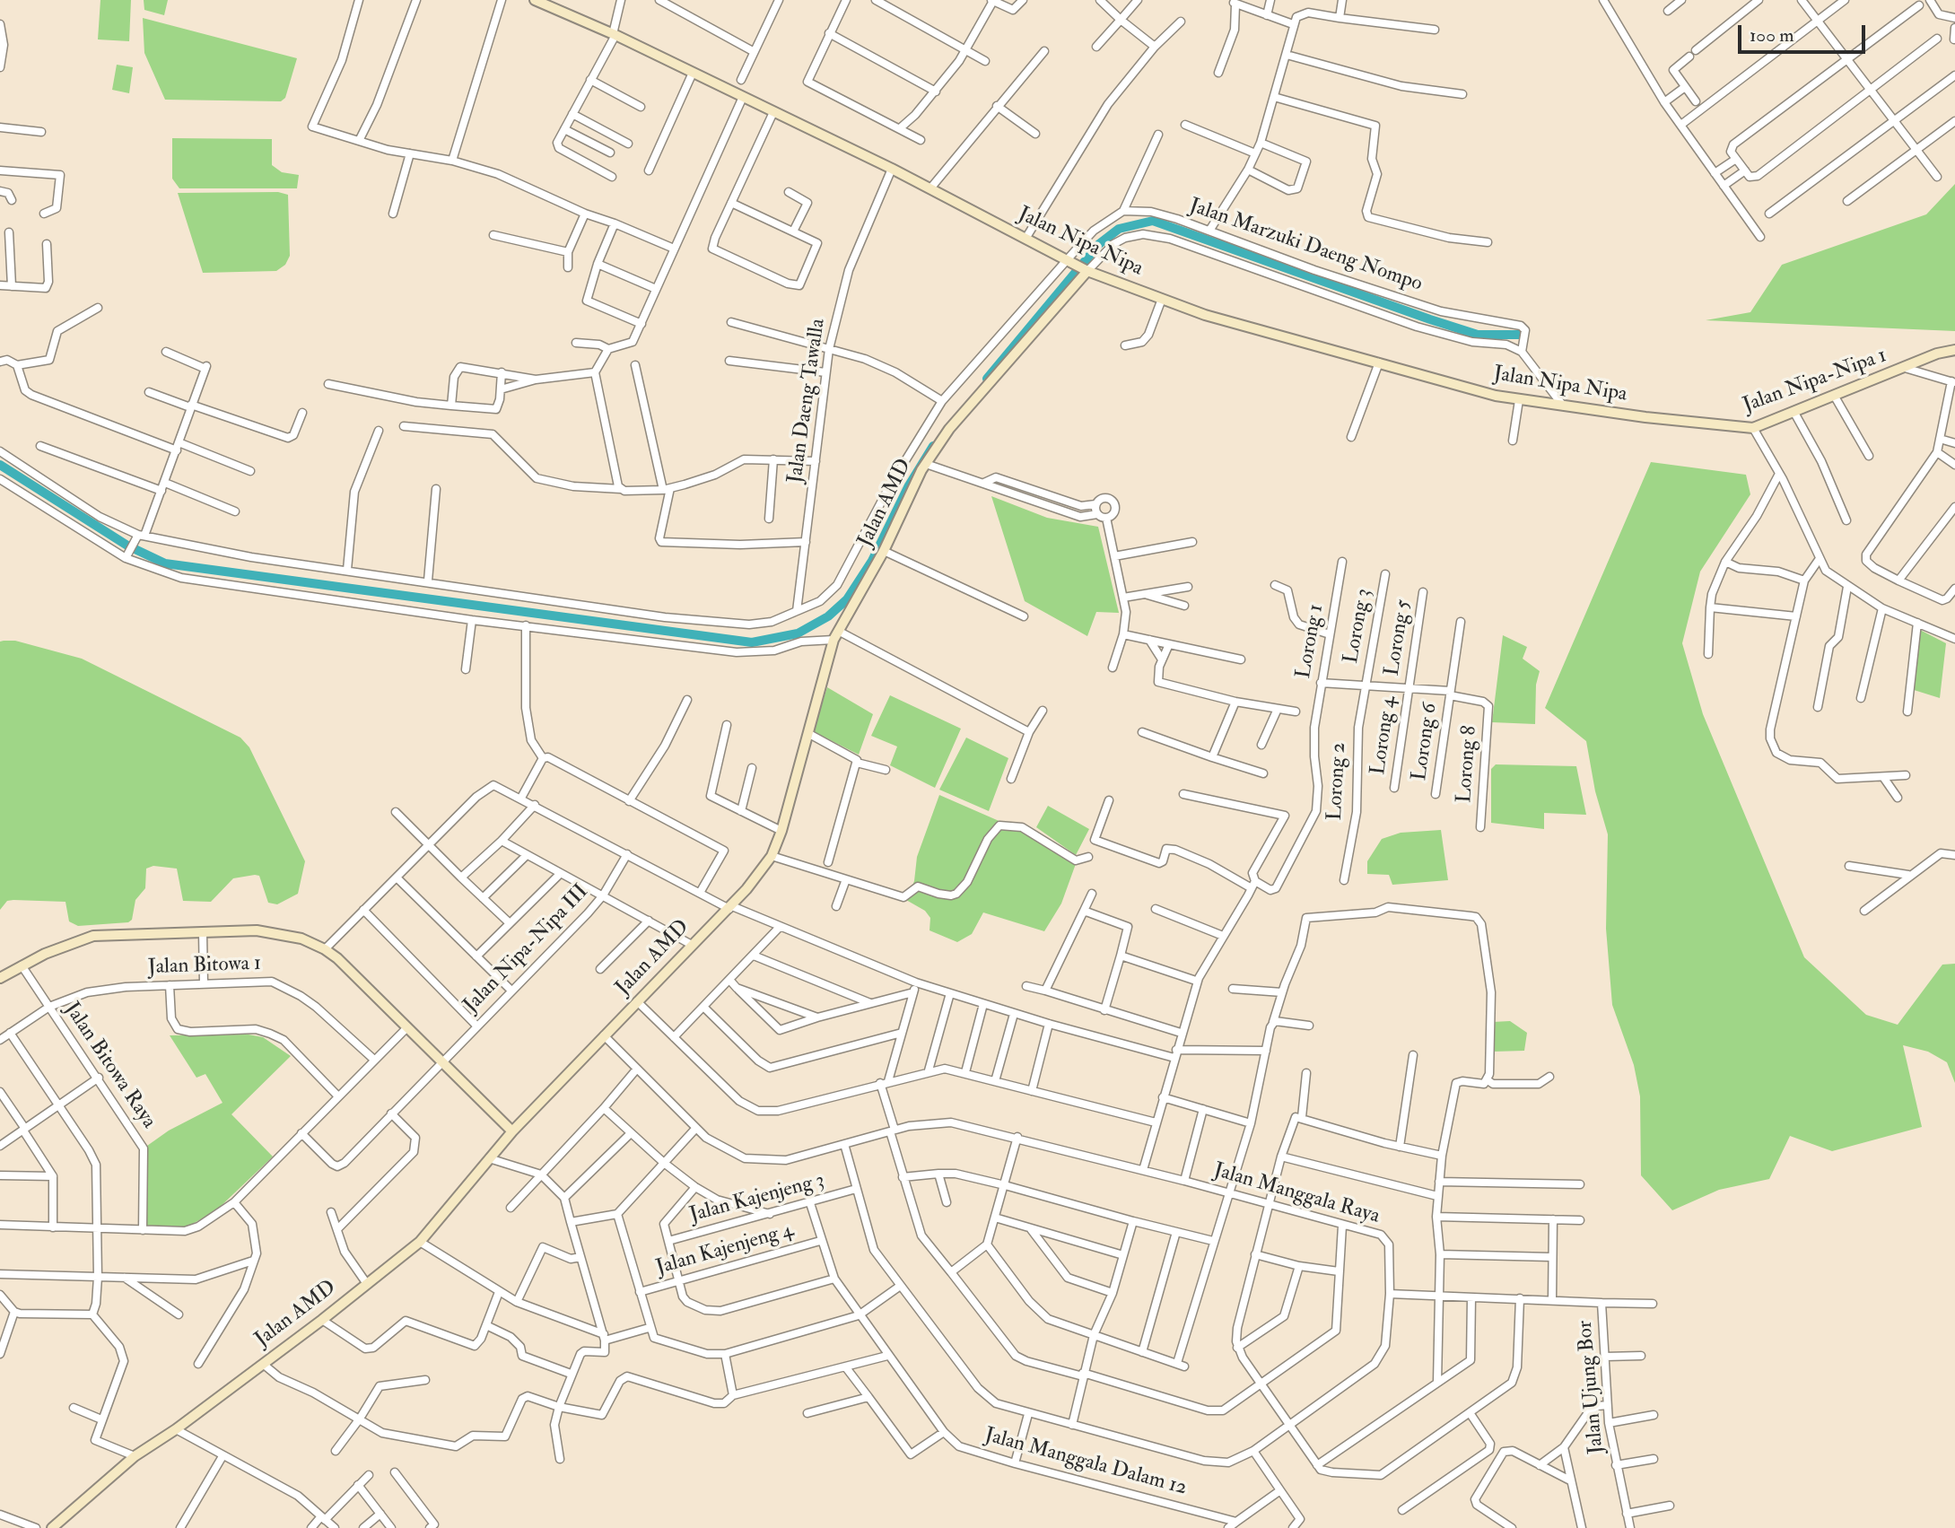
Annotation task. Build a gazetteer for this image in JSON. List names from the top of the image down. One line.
{"streets":{"street":["Jalan Nipa Nipa","Jalan Marzuki Daeng Nompo","Jalan Nipa-Nipa 1","Jalan Daeng Tawalla","Jalan AMD","Lorong 3","Lorong 5","Lorong 1","Lorong 4","Lorong 6","Lorong 8","Lorong 2","Jalan Nipa-Nipa III","Jalan Bitowa 1","Jalan Bitowa Raya","Jalan Manggala Raya","Jalan Kajenjeng 3","Jalan Kajenjeng 4","Jalan Ujung Bor","Jalan Manggala Dalam 12"]},"crossings":[["Jalan Nipa Nipa","Jalan Nipa-Nipa 1"],["Jalan Nipa Nipa","Jalan Daeng Tawalla"],["Jalan Nipa Nipa","Jalan AMD"],["Jalan AMD","Jalan Manggala Raya"],["Lorong 3","Lorong 2"],["Lorong 5","Lorong 4"],["Lorong 6","Lorong 8"],["Jalan Bitowa 1","Jalan Bitowa Raya"],["Jalan Manggala Raya","Jalan Kajenjeng 3"],["Jalan Manggala Raya","Jalan Ujung Bor"],["Jalan Kajenjeng 3","Jalan Manggala Dalam 12"],["Jalan Kajenjeng 4","Jalan Manggala Dalam 12"]],"scale_bar":"100 m"}
